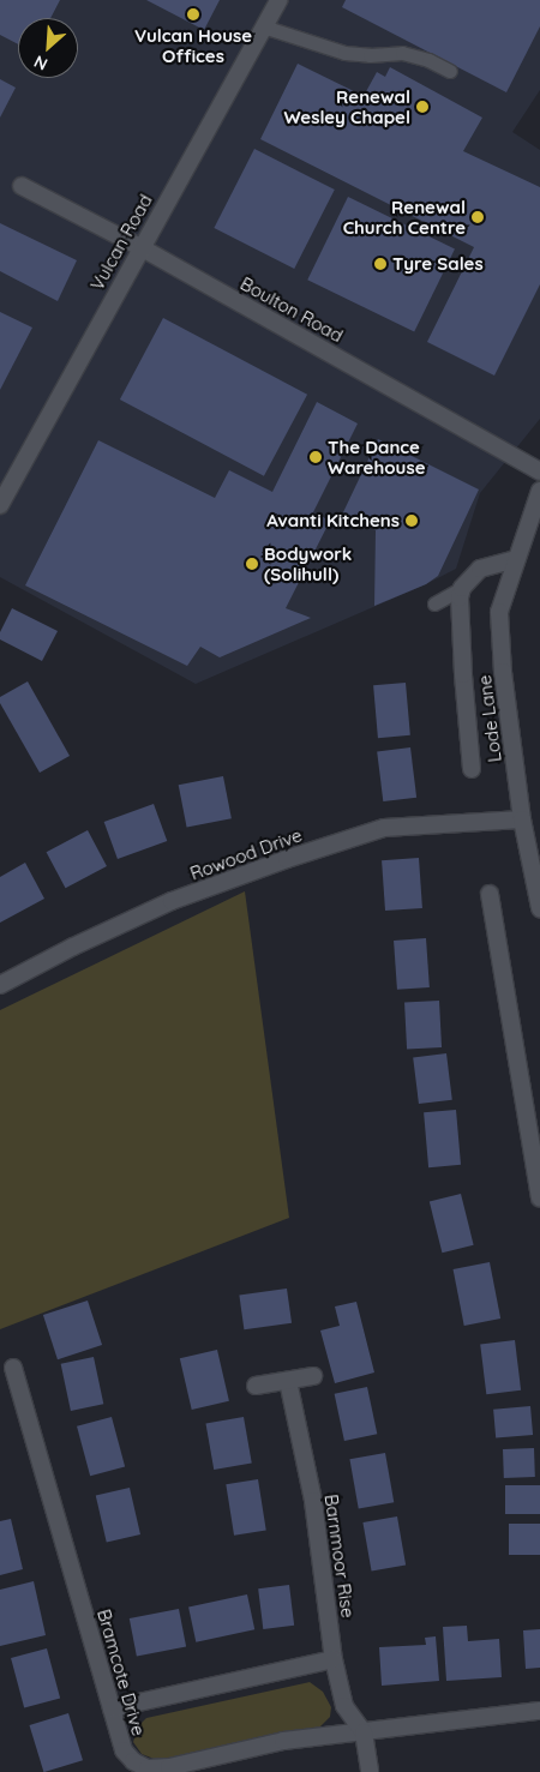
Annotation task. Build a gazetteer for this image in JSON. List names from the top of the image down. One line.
{"streets":{"street":["Vulcan Road","Boulton Road","Lode Lane","Rowood Drive","Barnmoor Rise","Bramcote Drive"]},"crossings":[["Vulcan Road","Boulton Road"],["Lode Lane","Rowood Drive"],["Barnmoor Rise","Bramcote Drive"]],"places":["Vulcan House Offices","Renewal Wesley Chapel","Renewal Church Centre","Tyre Sales","The Dance Warehouse","Avanti Kitchens","Bodywork (Solihull)"],"north":"bottom left"}
